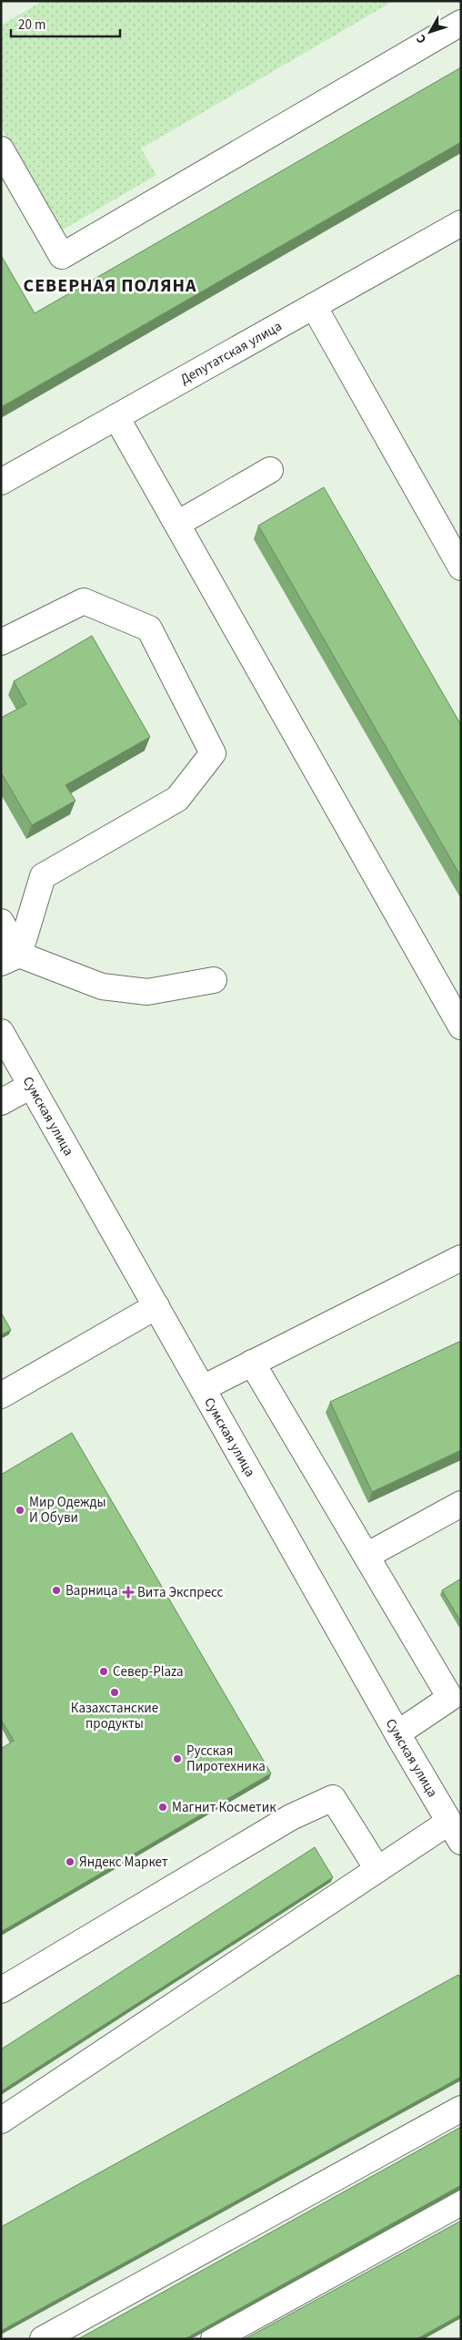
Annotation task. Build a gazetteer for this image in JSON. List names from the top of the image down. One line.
{"streets":{"street":["Депутатская улица","Сумская улица"]},"districts":["СЕВЕРНАЯ ПОЛЯНА"],"places":{"other":["Мир Одежды И Обуви","Варница","Север-Plaza","Казахстанские продукты","Русская Пиротехника","Магнит Косметик","Яндекс Маркет"],"health":["Вита Экспресс"]},"scale_bar":"20 m","north":"bottom left"}
